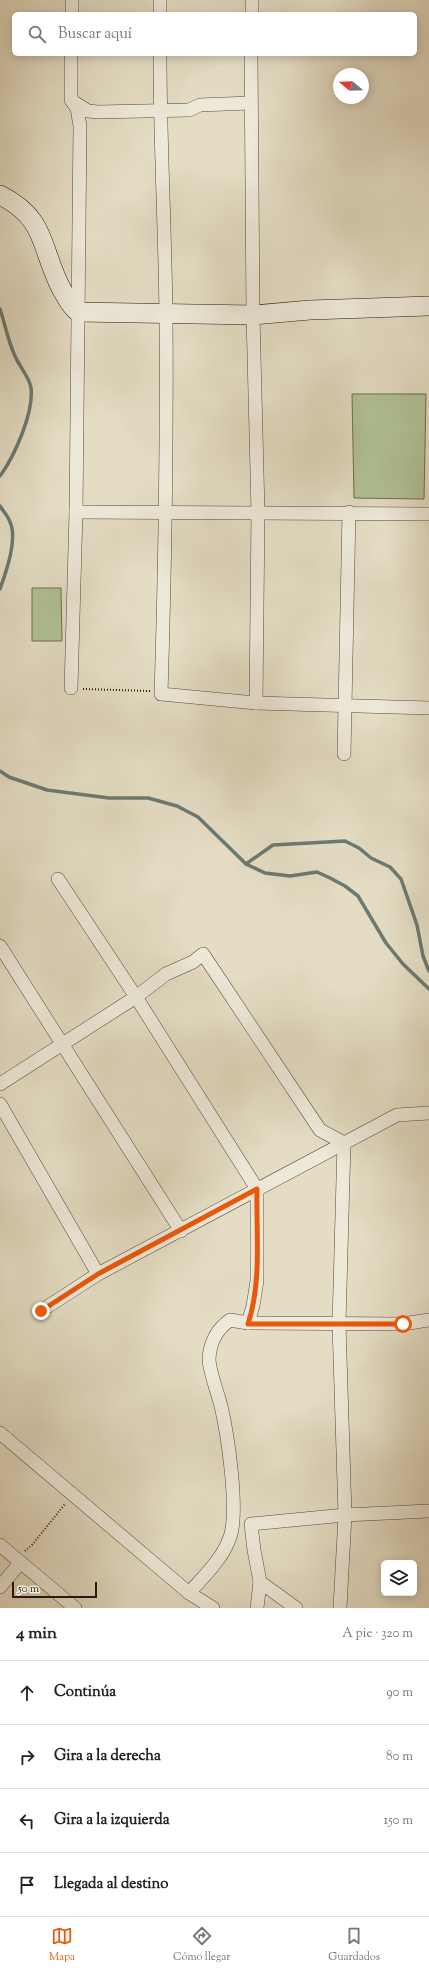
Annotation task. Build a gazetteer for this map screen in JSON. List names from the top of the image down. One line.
{"scale_bar":"50 m","north":"left","page":{"search":"Buscar aquí","scale":"50 m","heading":["4 min","A pie · 320 m"],"list":[["Continúa","90 m"],["Gira a la derecha","80 m"],["Gira a la izquierda","150 m"],"Llegada al destino"],"nav":["Mapa","Cómo llegar","Guardados"]}}
